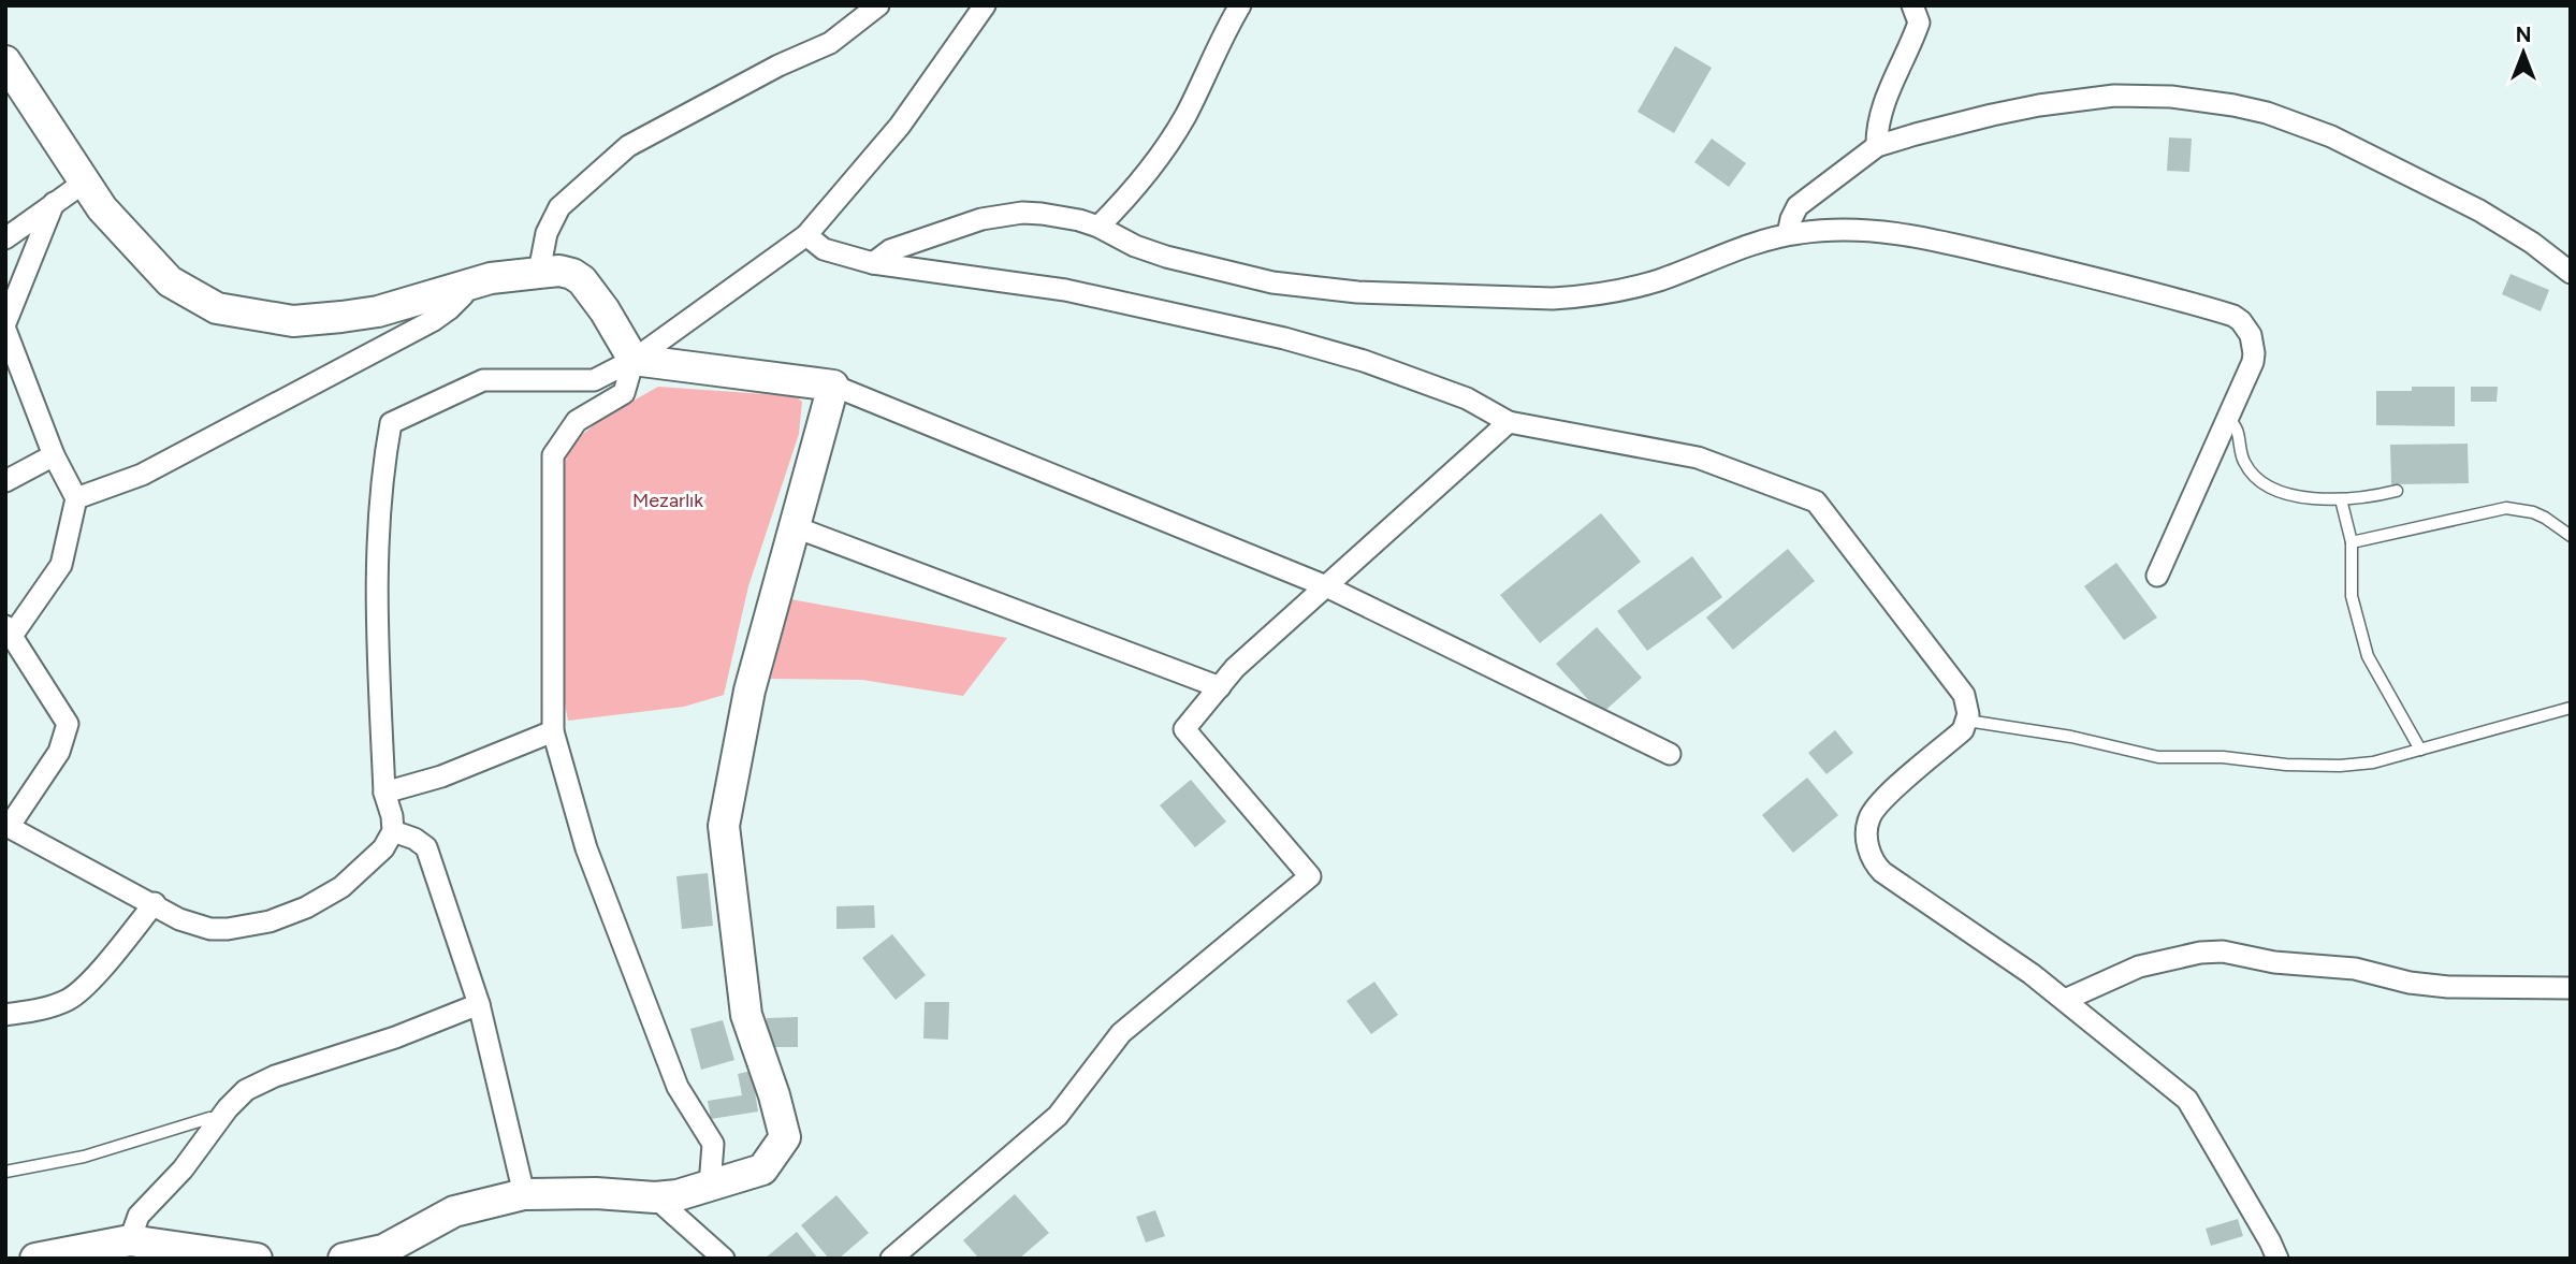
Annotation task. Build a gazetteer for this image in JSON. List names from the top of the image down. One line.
{"parks":["Mezarlık"],"north":"top"}
